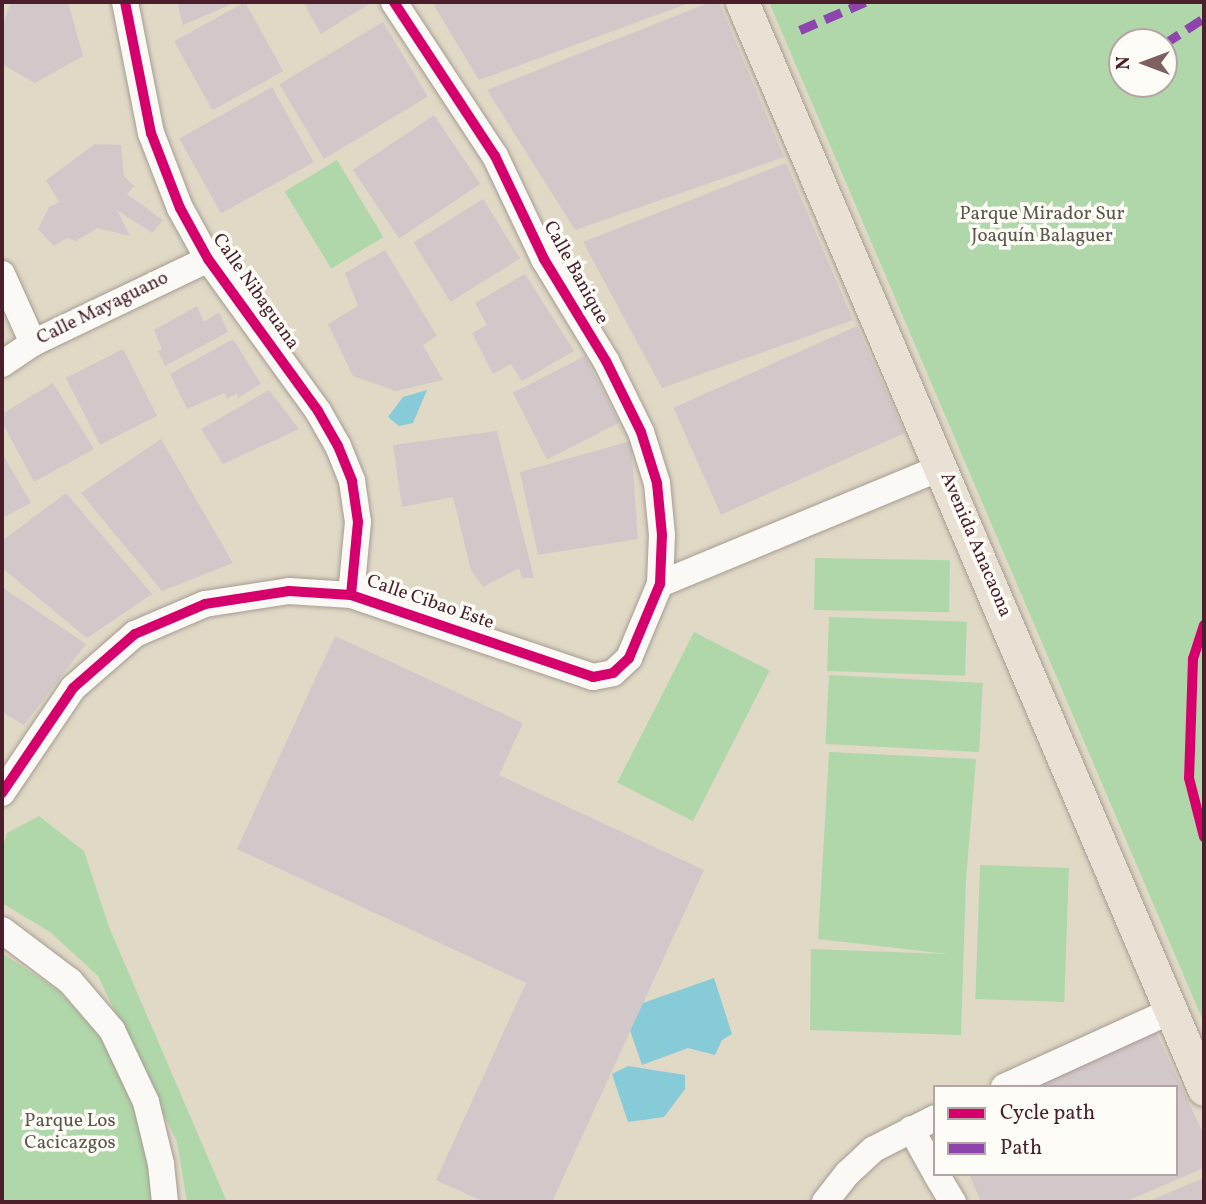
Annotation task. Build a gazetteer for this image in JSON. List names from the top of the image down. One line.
{"streets":{"main road":["Avenida Anacaona"],"street":["Calle Banique","Calle Nibaguana","Calle Mayaguano","Calle Cibao Este"]},"crossings":[["Calle Banique","Calle Cibao Este"],["Calle Nibaguana","Calle Mayaguano"],["Calle Nibaguana","Calle Cibao Este"]],"parks":["Parque Mirador Sur Joaquín Balaguer","Parque Los Cacicazgos"],"legend":["Cycle path","Path"],"north":"left"}
